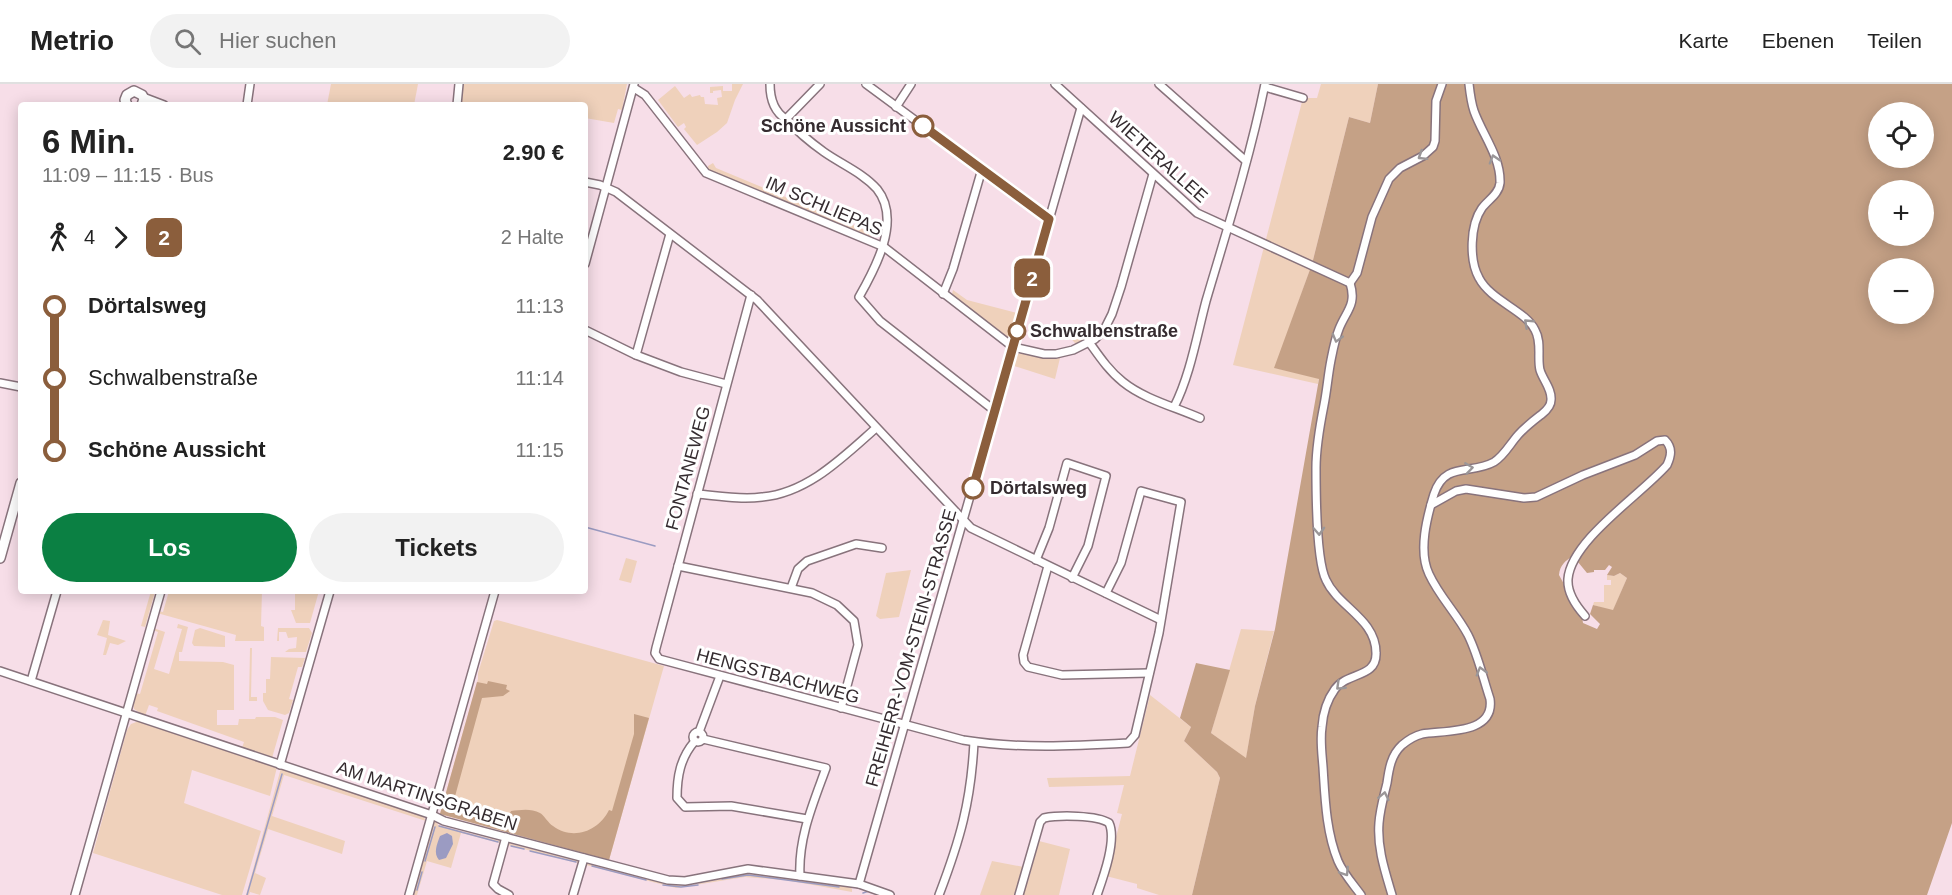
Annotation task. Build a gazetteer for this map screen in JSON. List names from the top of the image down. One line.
{"streets":{"street":["WIETERALLEE","IM SCHLIEPAS","FONTANEWEG","FREIHERR-VOM-STEIN-STRASSE","HENGSTBACHWEG","AM MARTINSGRABEN"]},"crossings":[["WIETERALLEE","FREIHERR-VOM-STEIN-STRASSE"],["IM SCHLIEPAS","FREIHERR-VOM-STEIN-STRASSE"],["FONTANEWEG","HENGSTBACHWEG"],["FREIHERR-VOM-STEIN-STRASSE","HENGSTBACHWEG"],["FREIHERR-VOM-STEIN-STRASSE","AM MARTINSGRABEN"]],"places":["Schöne Aussicht","Schwalbenstraße","Dörtalsweg"],"lines":["bus line 2"],"page":{"header":"Metrio","search":"Hier suchen","nav":["Karte","Ebenen","Teilen"],"on_map":"2","map_buttons":["+","−"],"heading":["6 Min.","11:09 – 11:15 · Bus","2.90 €"],"legs":["4","2","2 Halte"],"list":[{"name":"Dörtalsweg","value":"11:13"},{"name":"Schwalbenstraße","value":"11:14"},{"name":"Schöne Aussicht","value":"11:15"}],"buttons":["Los","Tickets"]}}
